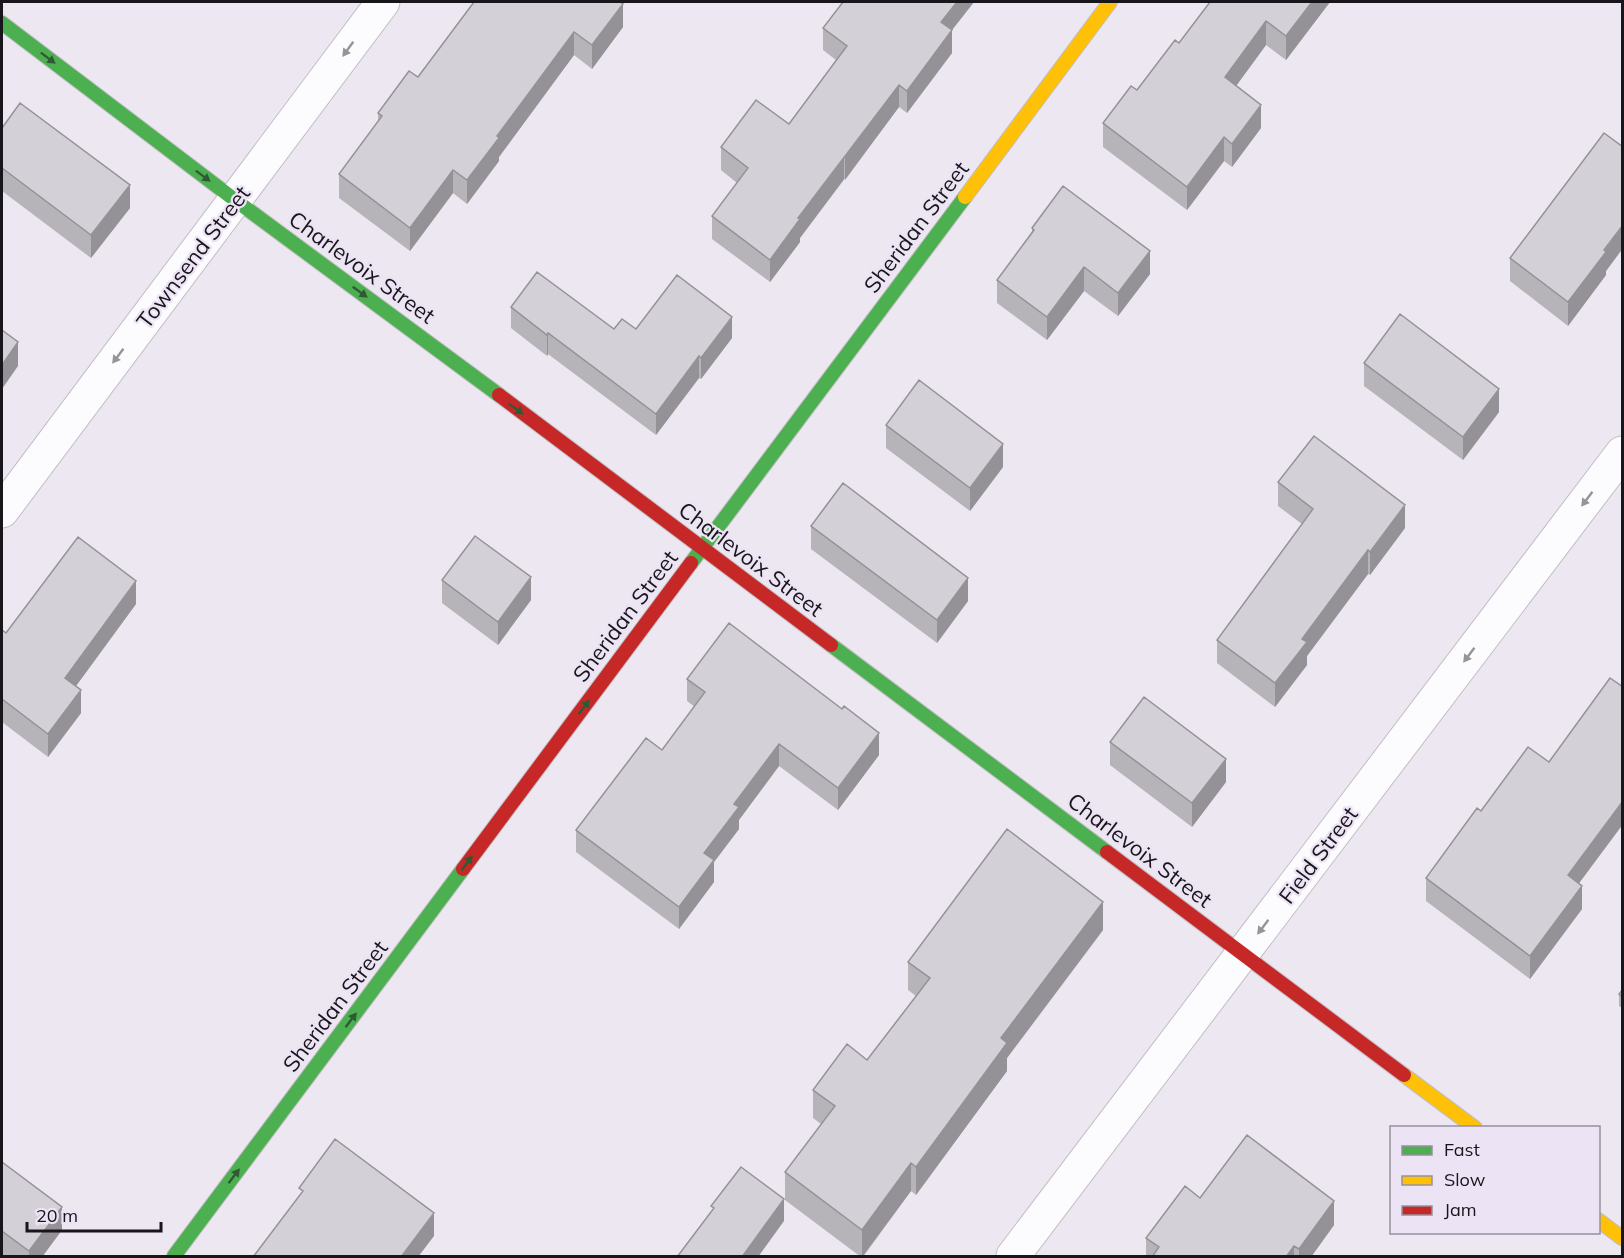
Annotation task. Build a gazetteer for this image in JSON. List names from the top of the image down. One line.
{"streets":{"street":["Sheridan Street","Townsend Street","Charlevoix Street","Field Street"]},"crossings":[["Sheridan Street","Charlevoix Street"],["Townsend Street","Charlevoix Street"],["Charlevoix Street","Field Street"]],"one_way":["Sheridan Street","Townsend Street","Charlevoix Street","Field Street"],"legend":["Fast","Slow","Jam"],"scale_bar":"20 m"}
